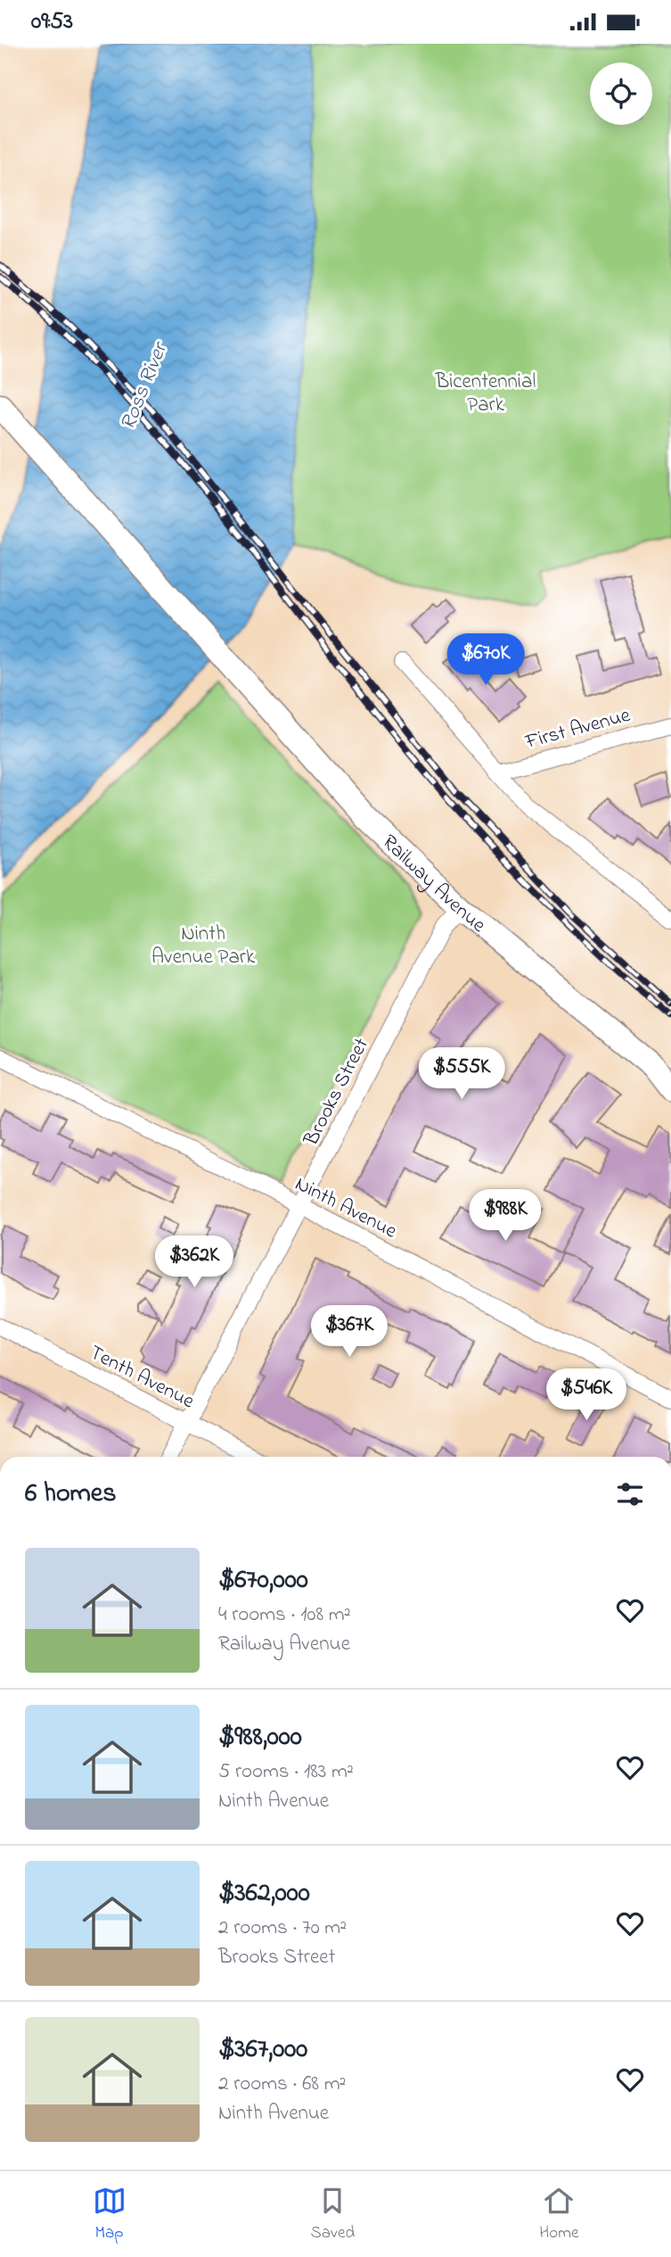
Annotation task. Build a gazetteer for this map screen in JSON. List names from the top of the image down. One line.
{"streets":{"main road":["Railway Avenue"],"street":["First Avenue","Brooks Street","Ninth Avenue","Tenth Avenue"]},"crossings":[["Railway Avenue","Brooks Street"],["Brooks Street","Ninth Avenue"],["Brooks Street","Tenth Avenue"]],"water":["Ross River"],"parks":["Bicentennial Park","Ninth Avenue Park"],"page":{"status":"09:53","price":["$670K","$555K","$988K","$362K","$367K","$546K"],"heading":"6 homes","list":[{"name":"$670,000","note":"4 rooms · 108 m² · Railway Avenue"},{"name":"$988,000","note":"5 rooms · 183 m² · Ninth Avenue"},{"name":"$362,000","note":"2 rooms · 70 m² · Brooks Street"},{"name":"$367,000","note":"2 rooms · 68 m² · Ninth Avenue"}],"tabs":["Map","Saved","Home"]}}
